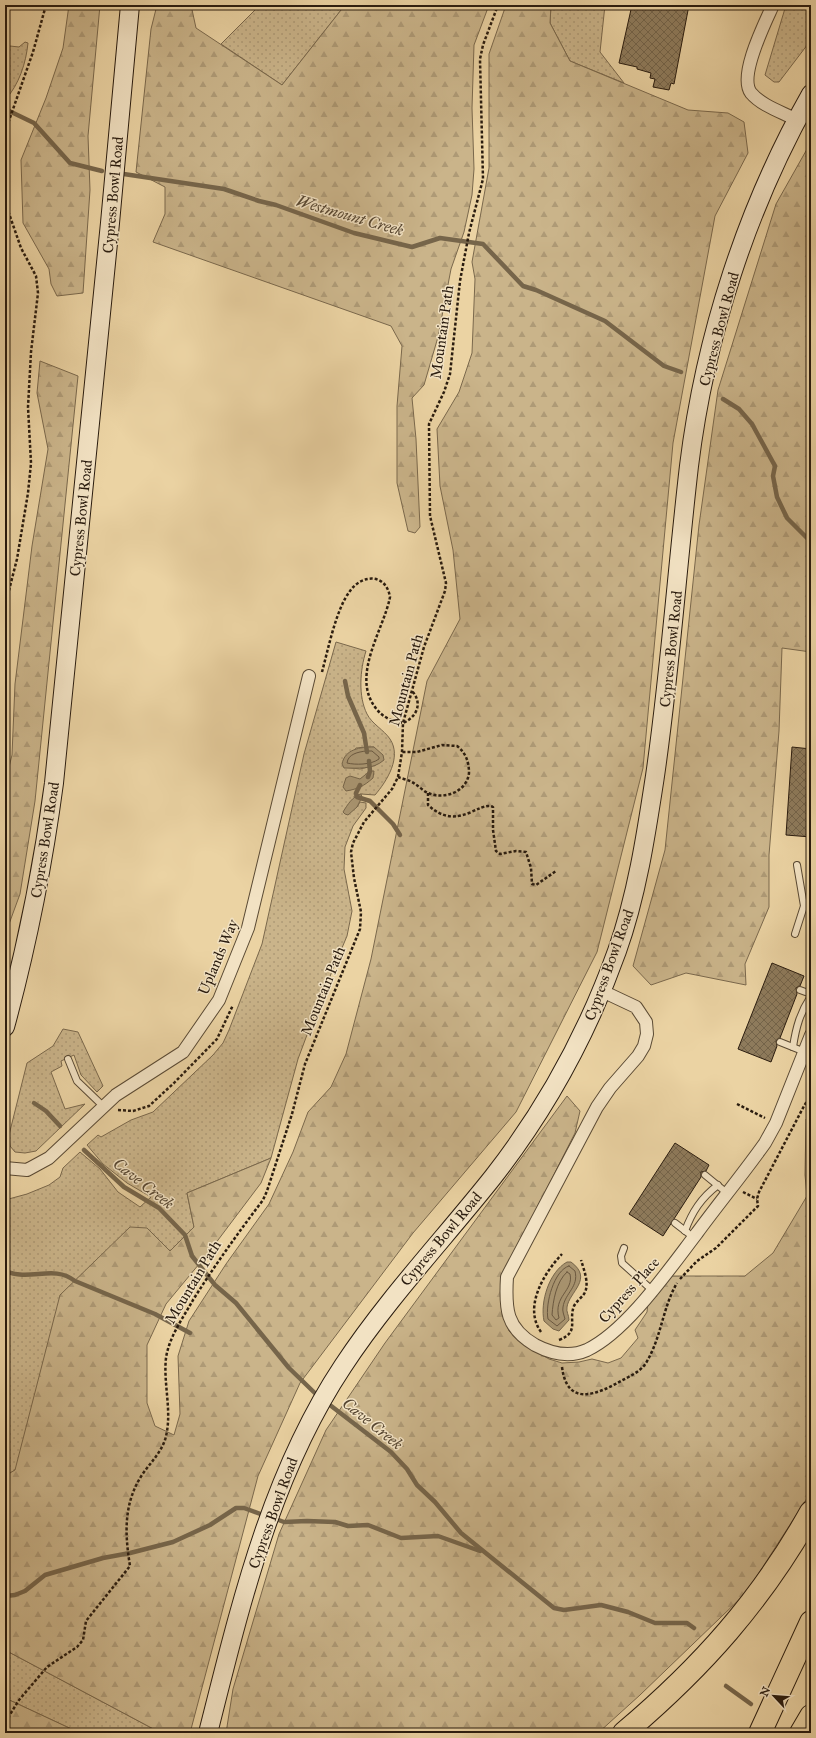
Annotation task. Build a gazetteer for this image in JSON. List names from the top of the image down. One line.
{"streets":{"street":["Cypress Bowl Road","Uplands Way","Cypress Place"],"path":["Mountain Path"]},"water":["Westmount Creek","Cave Creek"],"north":"top left"}
